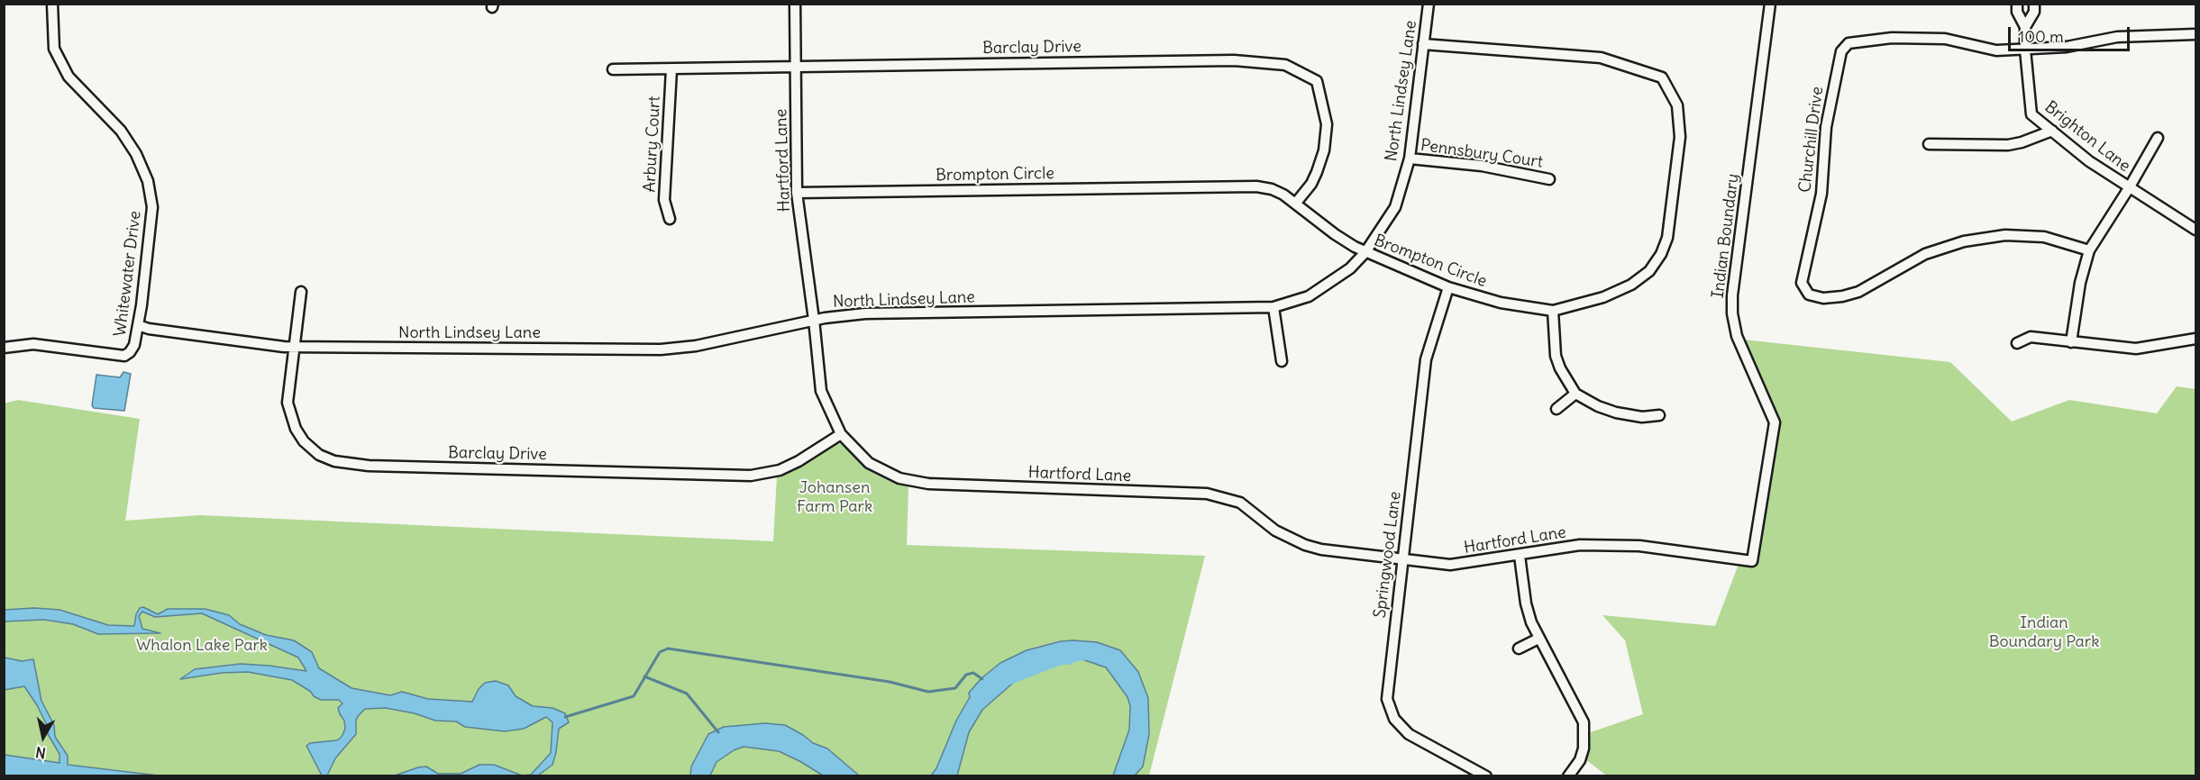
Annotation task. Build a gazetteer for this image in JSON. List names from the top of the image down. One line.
{"streets":{"street":["Barclay Drive","North Lindsey Lane","Brighton Lane","Churchill Drive","Arbury Court","Pennsbury Court","Hartford Lane","Brompton Circle","Indian Boundary","Whitewater Drive","Springwood Lane"]},"crossings":[["Barclay Drive","North Lindsey Lane"],["Barclay Drive","Arbury Court"],["Barclay Drive","Hartford Lane"],["Barclay Drive","Brompton Circle"],["North Lindsey Lane","Pennsbury Court"],["North Lindsey Lane","Hartford Lane"],["North Lindsey Lane","Brompton Circle"],["North Lindsey Lane","Whitewater Drive"],["Brighton Lane","Churchill Drive"],["Hartford Lane","Brompton Circle"],["Hartford Lane","Indian Boundary"],["Hartford Lane","Springwood Lane"],["Brompton Circle","Springwood Lane"]],"parks":["Johansen Farm Park","Indian Boundary Park","Whalon Lake Park"],"scale_bar":"100 m","north":"bottom"}
